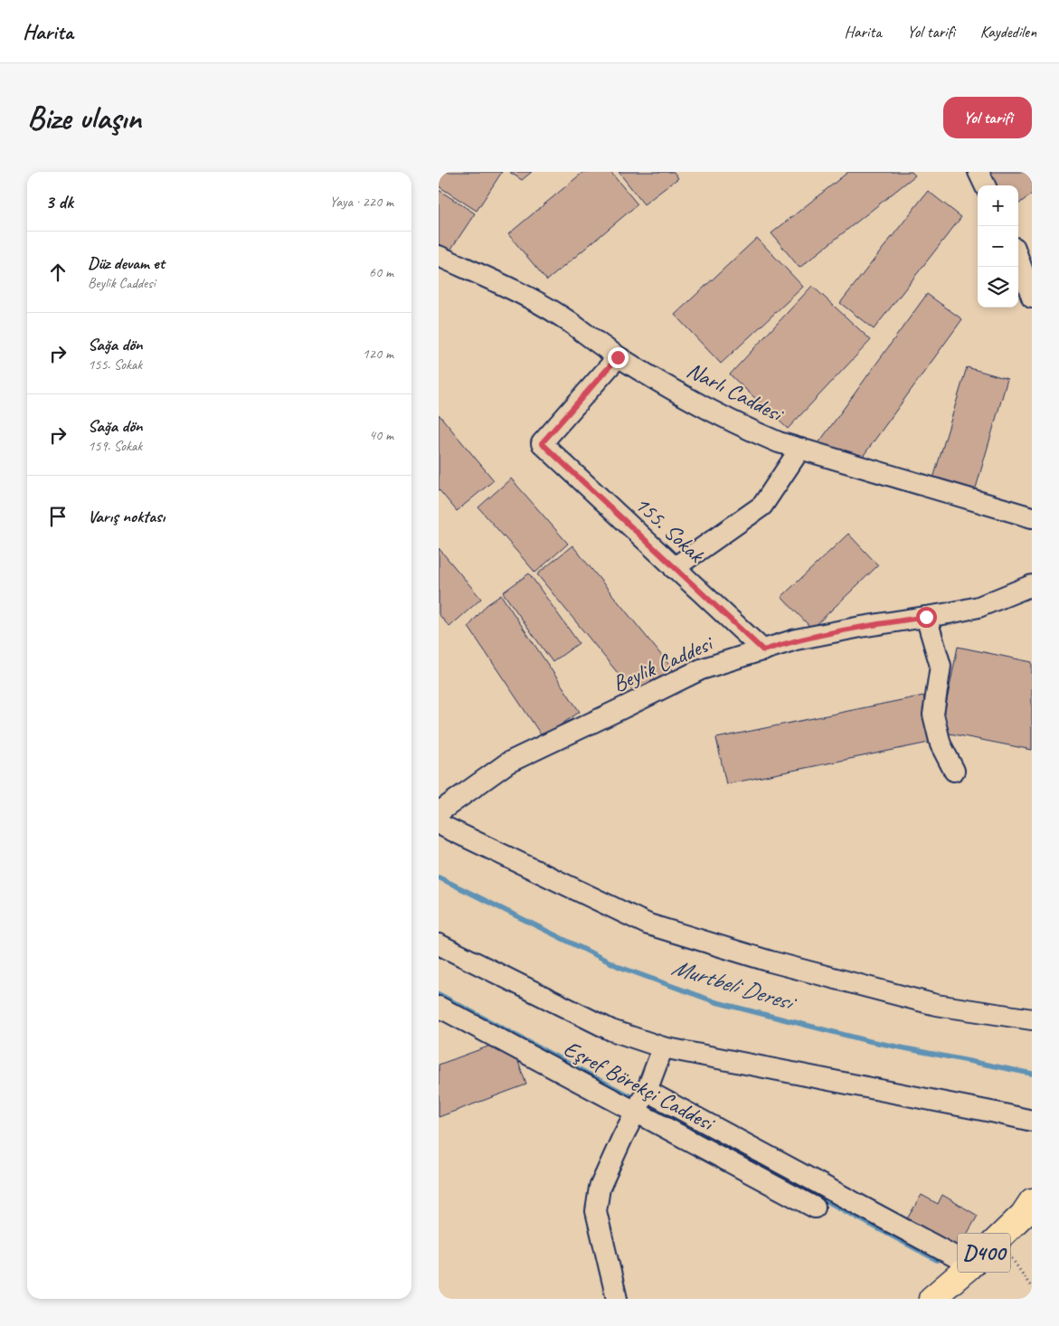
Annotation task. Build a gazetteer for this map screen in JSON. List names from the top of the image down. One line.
{"streets":{"main road":["D400"],"street":["Narlı Caddesi","155. Sokak","Beylik Caddesi","Eşref Börekçi Caddesi"]},"crossings":[["Narlı Caddesi","155. Sokak"],["155. Sokak","Beylik Caddesi"],["Eşref Börekçi Caddesi","D400"]],"water":["Murtbeli Deresi"],"page":{"header":"Harita","nav":["Harita","Yol tarifi","Kaydedilen"],"buttons":"Yol tarifi","title":"Bize ulaşın","heading":["3 dk","Yaya · 220 m"],"map_buttons":["+","−"],"list":[["Düz devam et","Beylik Caddesi","60 m"],["Sağa dön","155. Sokak","120 m"],["Sağa dön","159. Sokak","40 m"],"Varış noktası"]}}
